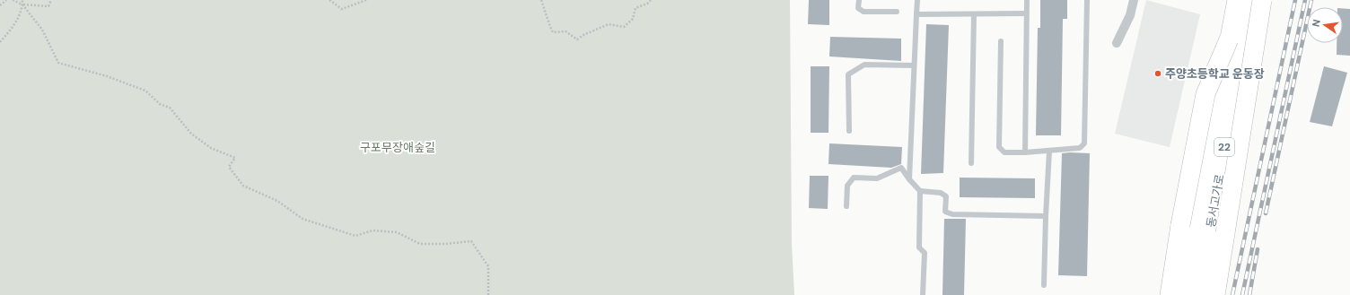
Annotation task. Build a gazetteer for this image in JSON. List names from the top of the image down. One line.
{"streets":{"highway":["22","동서고가로"]},"parks":["구포무장애숲길"],"places":["주양초등학교 운동장"],"north":"left"}
